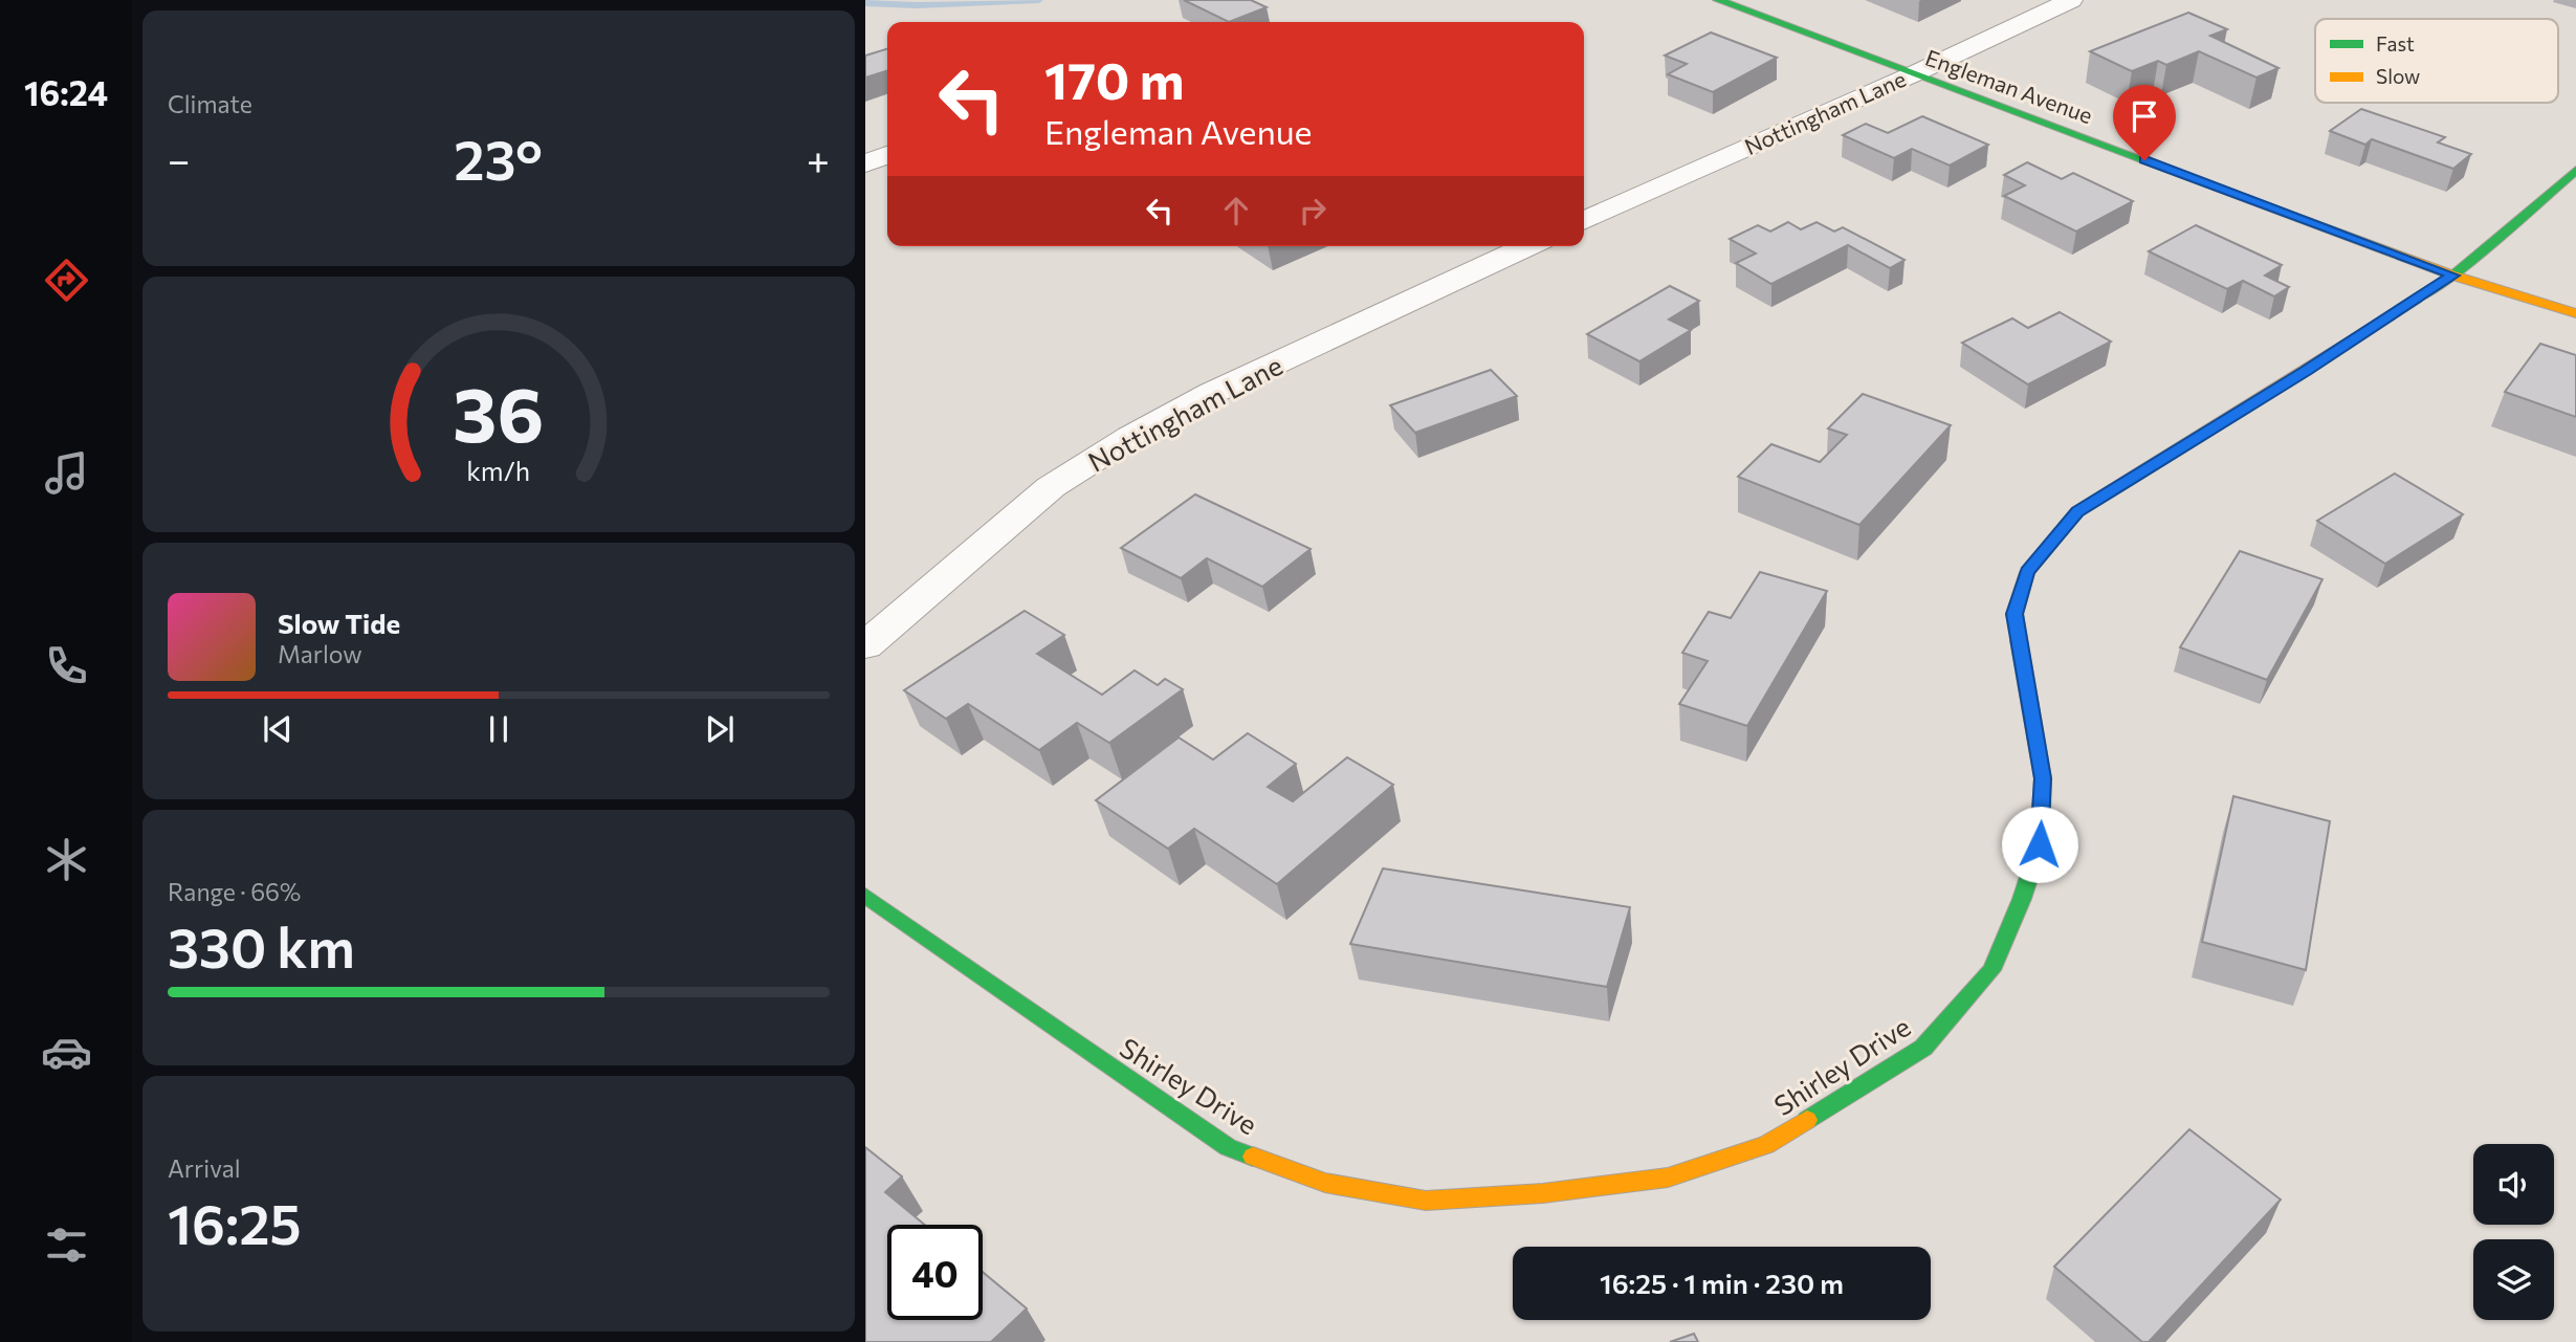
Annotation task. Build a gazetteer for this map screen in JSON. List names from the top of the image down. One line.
{"streets":{"street":["Engleman Avenue","Nottingham Lane","Shirley Drive"]},"crossings":[["Engleman Avenue","Nottingham Lane"],["Engleman Avenue","Shirley Drive"]],"legend":["Fast","Slow"],"page":{"tabs":"16:24","tile":["Climate",["Range · 66%","330 km"],["Arrival","16:25"]],"turn":["170 m","Engleman Avenue"],"heat":["−","23°","+"],"song":["Slow Tide","Marlow"],"limit":"40","trip":"16:25 · 1 min · 230 m","gauge":["36","km/h"]}}
